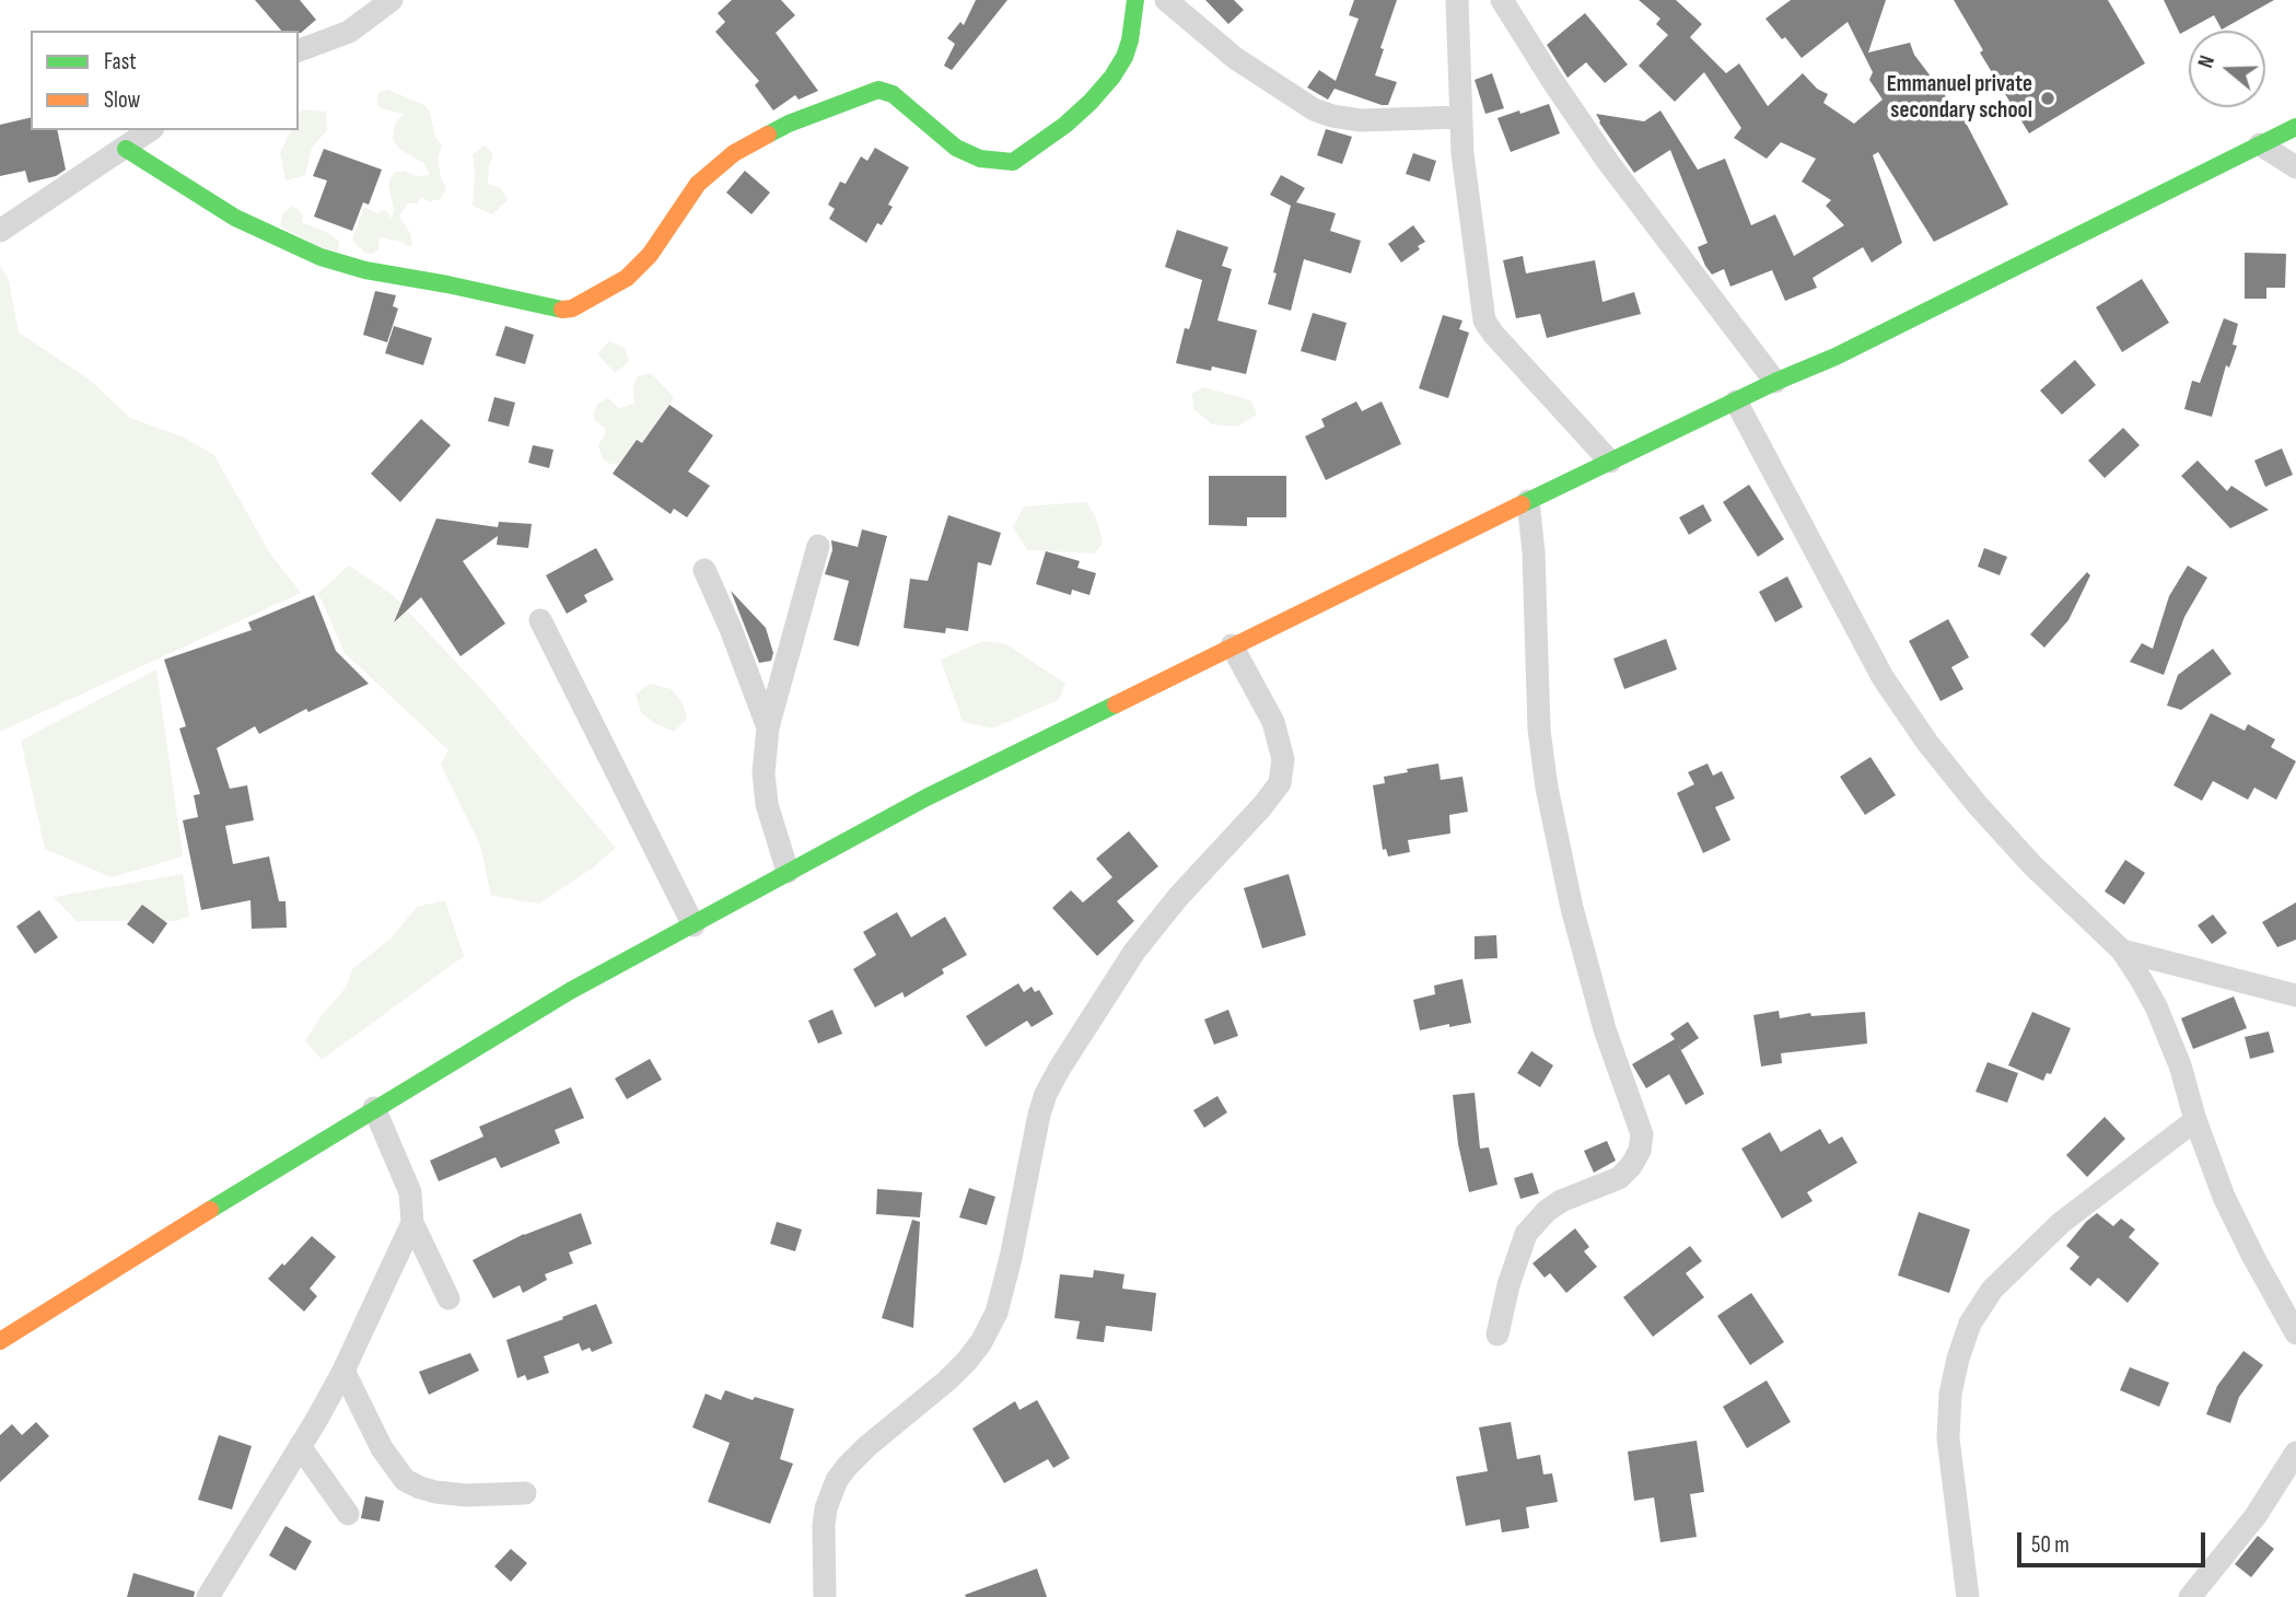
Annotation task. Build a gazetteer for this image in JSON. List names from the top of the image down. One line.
{"places":["Emmanuel private secondary school"],"legend":["Fast","Slow"],"scale_bar":"50 m","north":"left"}
